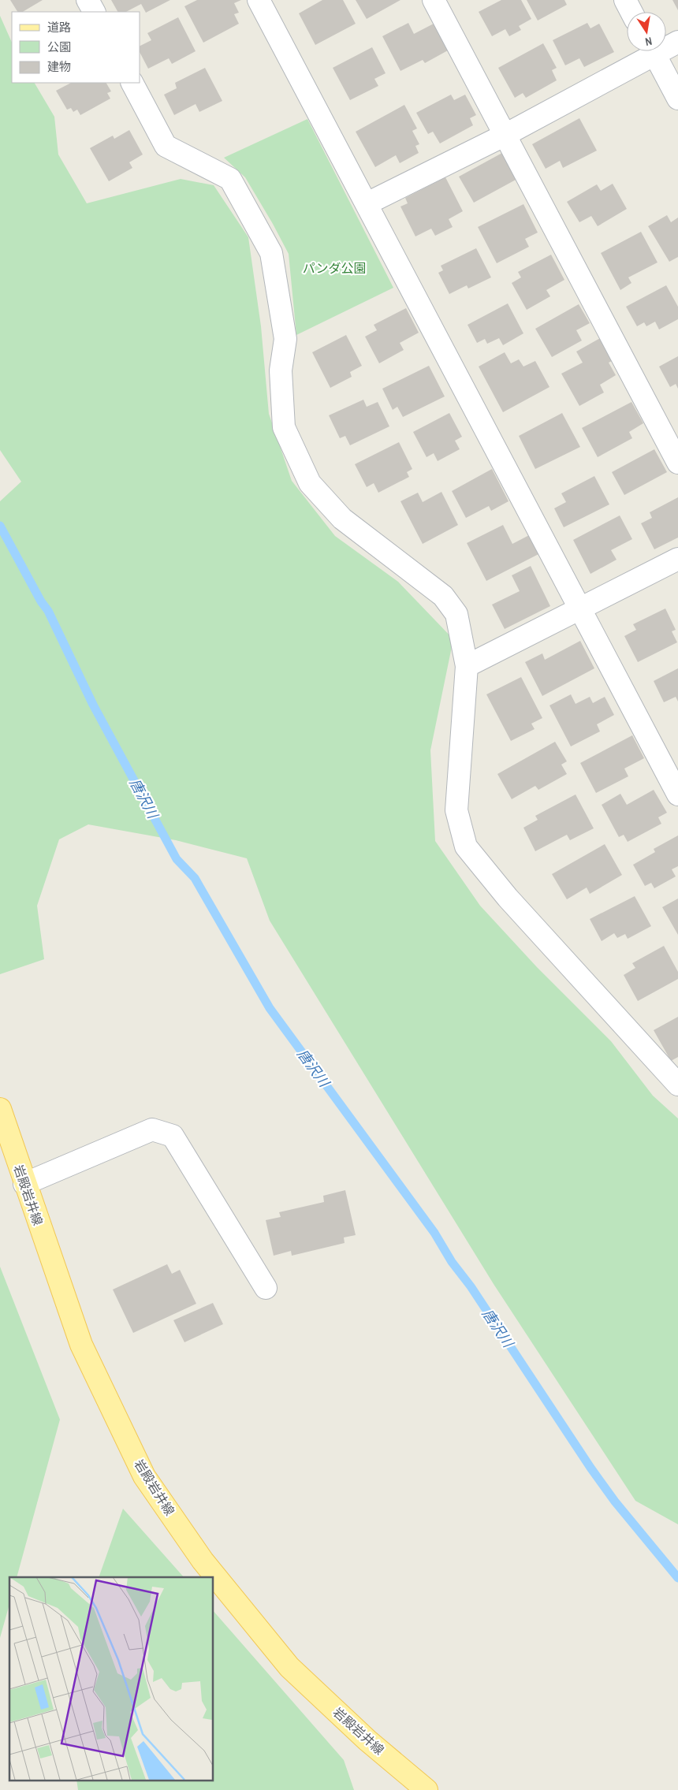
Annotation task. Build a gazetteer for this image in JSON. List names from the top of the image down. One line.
{"streets":{"main road":["岩殿岩井線"]},"water":["唐沢川"],"parks":["パンダ公園"],"legend":["道路","公園","建物"],"north":"bottom"}
